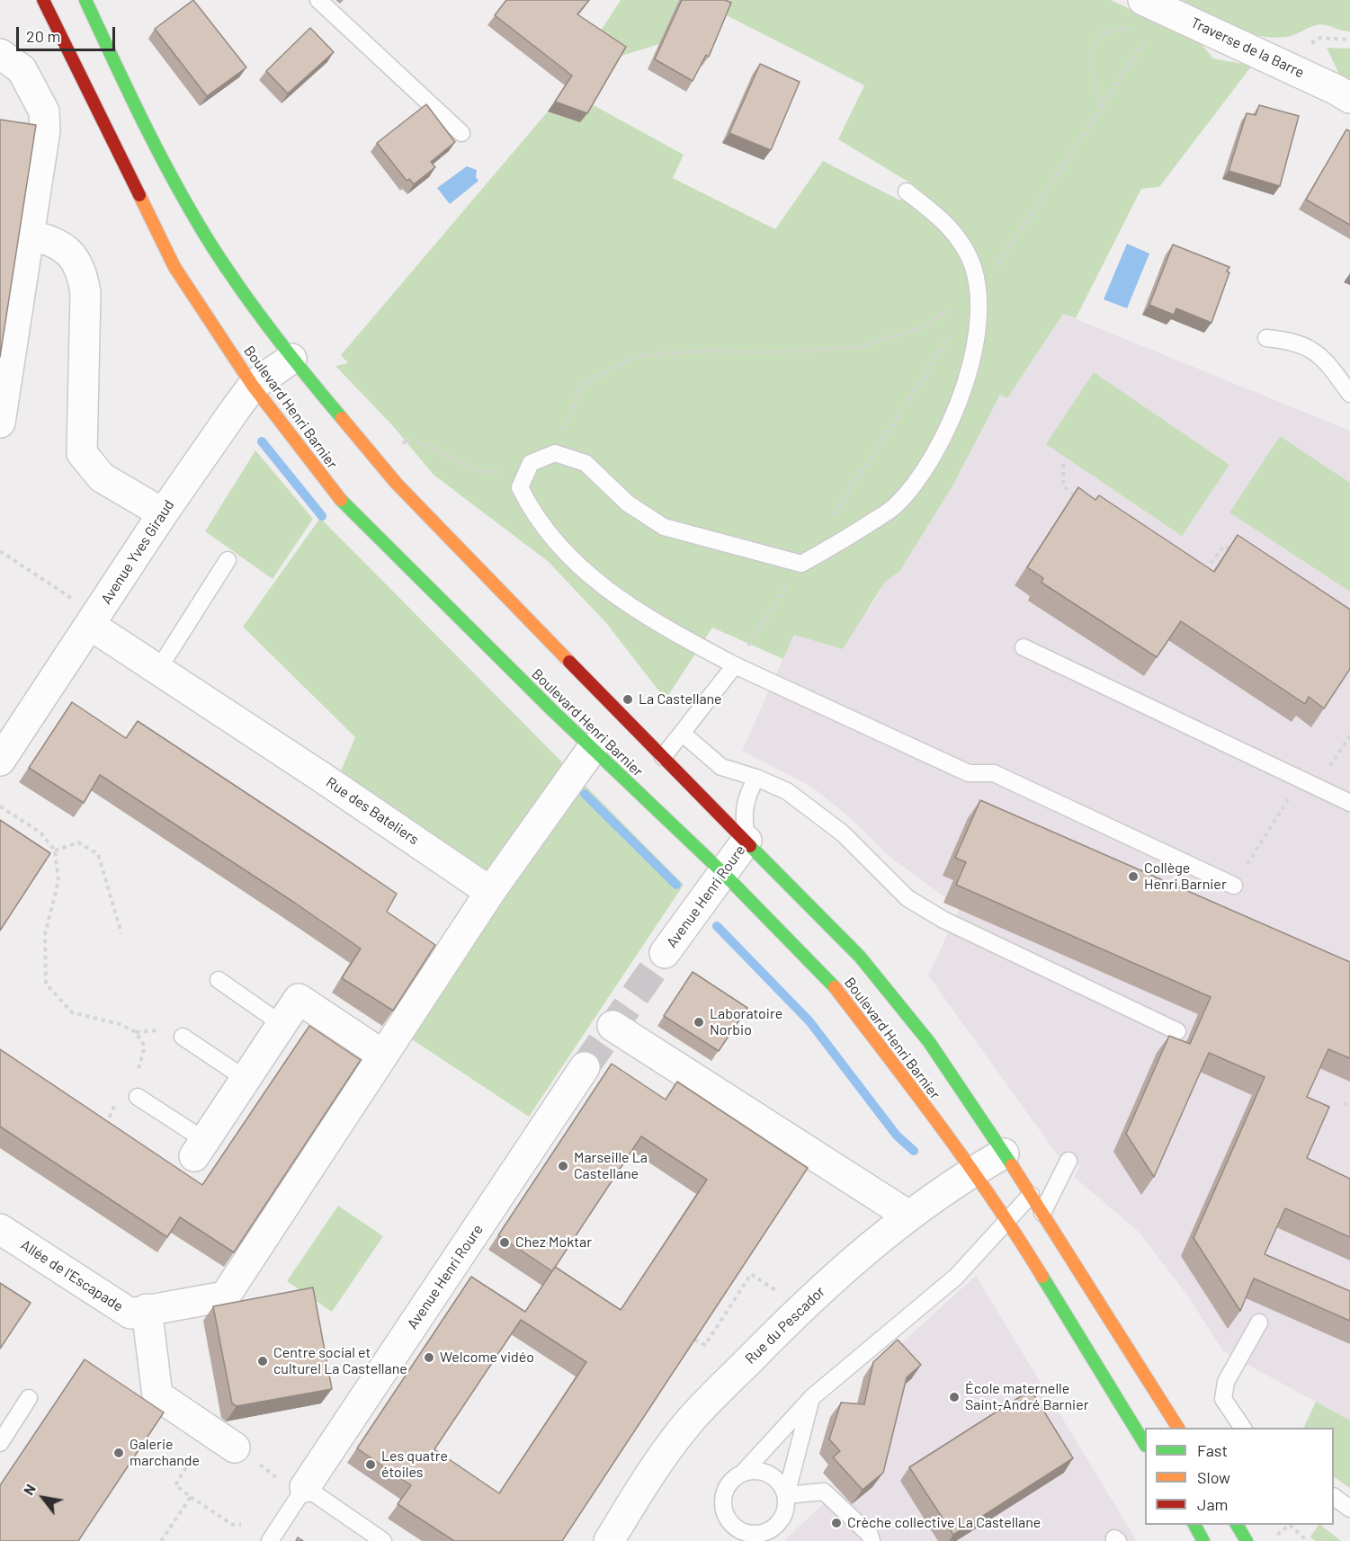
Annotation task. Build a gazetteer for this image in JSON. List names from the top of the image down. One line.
{"streets":{"main road":["Boulevard Henri Barnier"],"street":["Traverse de la Barre","Avenue Yves Giraud","Rue des Bateliers","Avenue Henri Roure","Allée de l'Escapade","Rue du Pescador"]},"crossings":[["Boulevard Henri Barnier","Avenue Yves Giraud"],["Boulevard Henri Barnier","Avenue Henri Roure"],["Boulevard Henri Barnier","Rue du Pescador"],["Avenue Yves Giraud","Rue des Bateliers"]],"places":["La Castellane","Collège Henri Barnier","Laboratoire Norbio","Marseille La Castellane","Chez Moktar","Welcome vidéo","Centre social et culturel La Castellane","École maternelle Saint-André Barnier","Galerie marchande","Les quatre étoiles","Crèche collective La Castellane"],"legend":["Fast","Slow","Jam"],"scale_bar":"20 m","north":"top left"}
